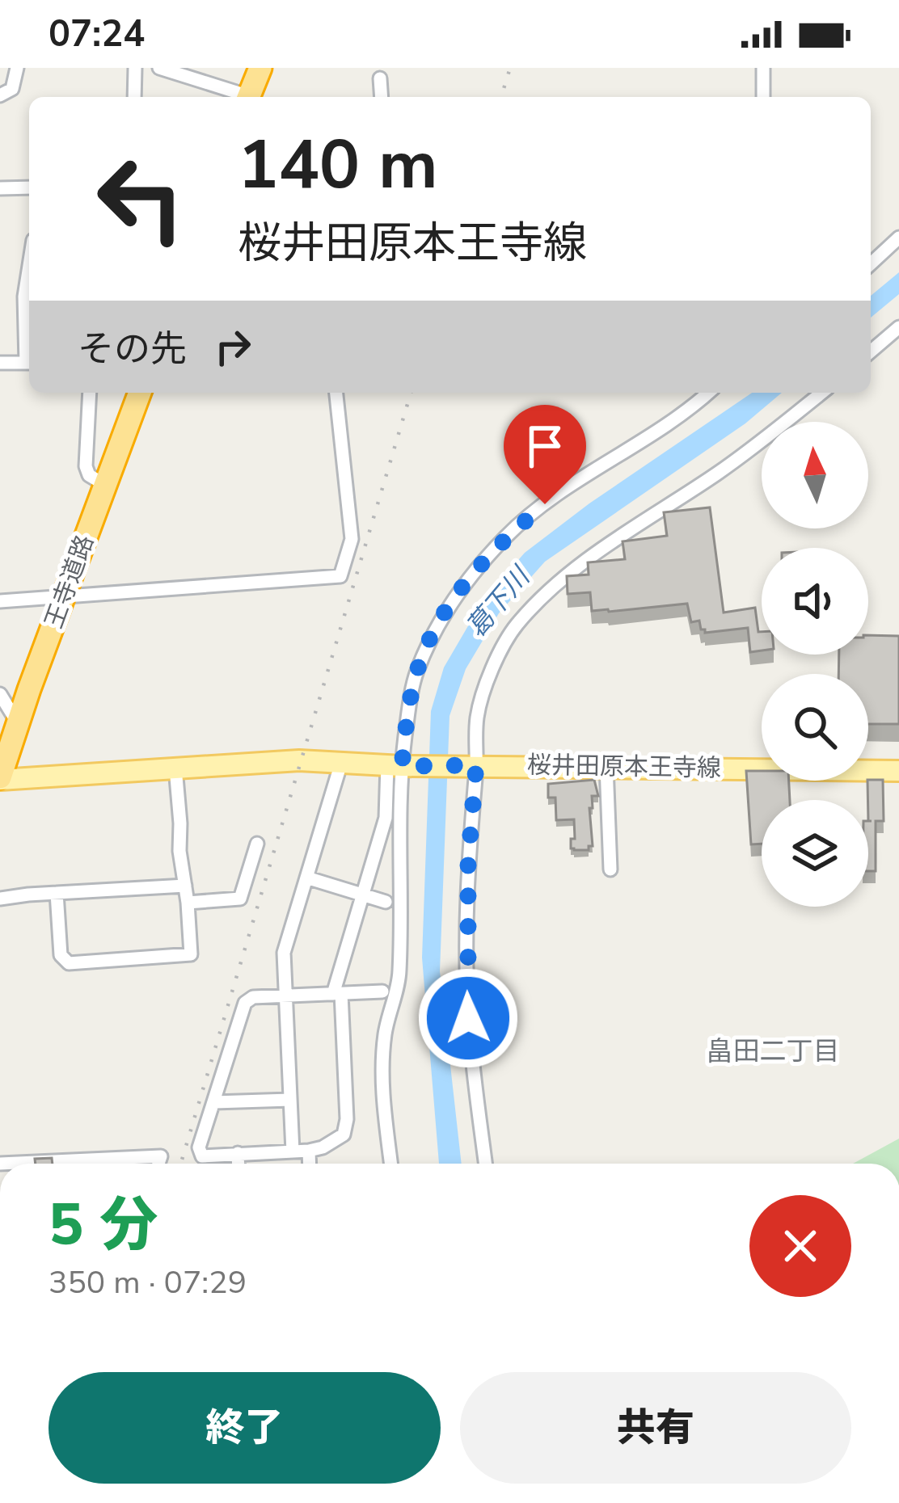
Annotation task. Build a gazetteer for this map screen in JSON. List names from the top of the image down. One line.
{"streets":{"highway":["王寺道路"],"main road":["桜井田原本王寺線"]},"crossings":[["王寺道路","桜井田原本王寺線"]],"districts":["畠田二丁目"],"water":["葛下川"],"north":"top","page":{"status":"07:24","turn":["140 m","桜井田原本王寺線"],"then":"その先","heading":["5 分","350 m · 07:29"],"buttons":["終了","共有"]}}
